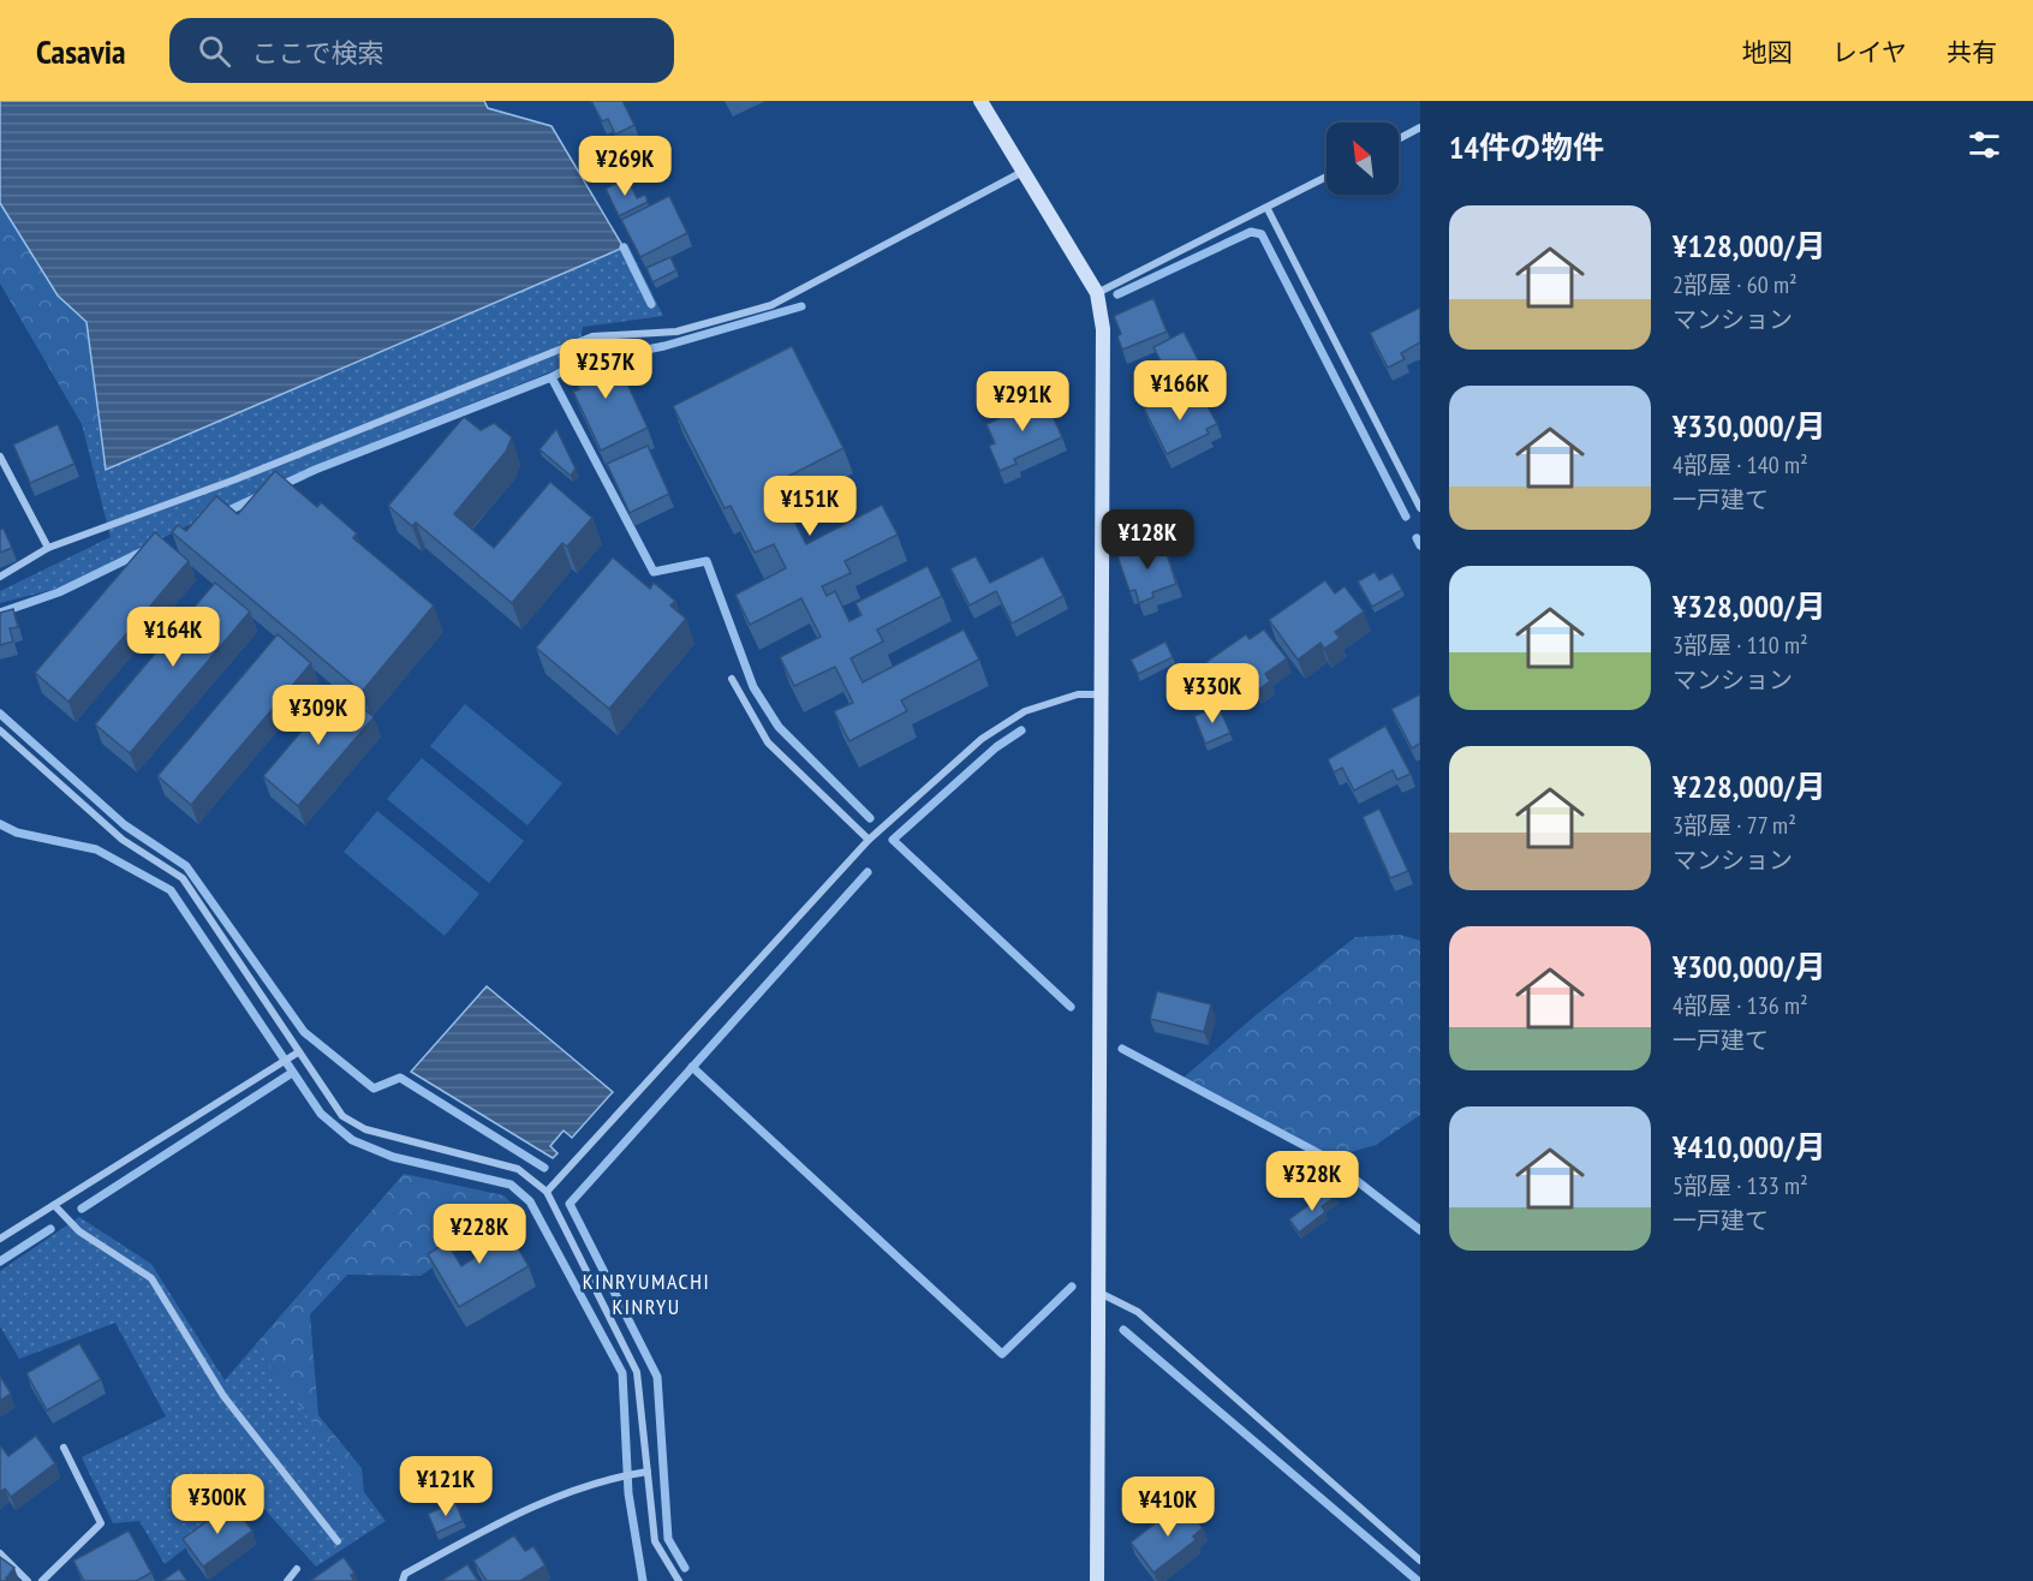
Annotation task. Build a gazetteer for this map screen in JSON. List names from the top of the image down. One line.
{"districts":["KINRYUMACHI KINRYU"],"north":"top left","page":{"header":"Casavia","search":"ここで検索","nav":["地図","レイヤ","共有"],"heading":"14件の物件","price":["¥269K","¥257K","¥166K","¥291K","¥151K","¥128K","¥164K","¥330K","¥309K","¥328K","¥228K","¥121K","¥300K","¥410K"],"list":[{"name":"¥128,000/月","note":"2部屋 · 60 m² · マンション"},{"name":"¥330,000/月","note":"4部屋 · 140 m² · 一戸建て"},{"name":"¥328,000/月","note":"3部屋 · 110 m² · マンション"},{"name":"¥228,000/月","note":"3部屋 · 77 m² · マンション"},{"name":"¥300,000/月","note":"4部屋 · 136 m² · 一戸建て"},{"name":"¥410,000/月","note":"5部屋 · 133 m² · 一戸建て"}]}}
